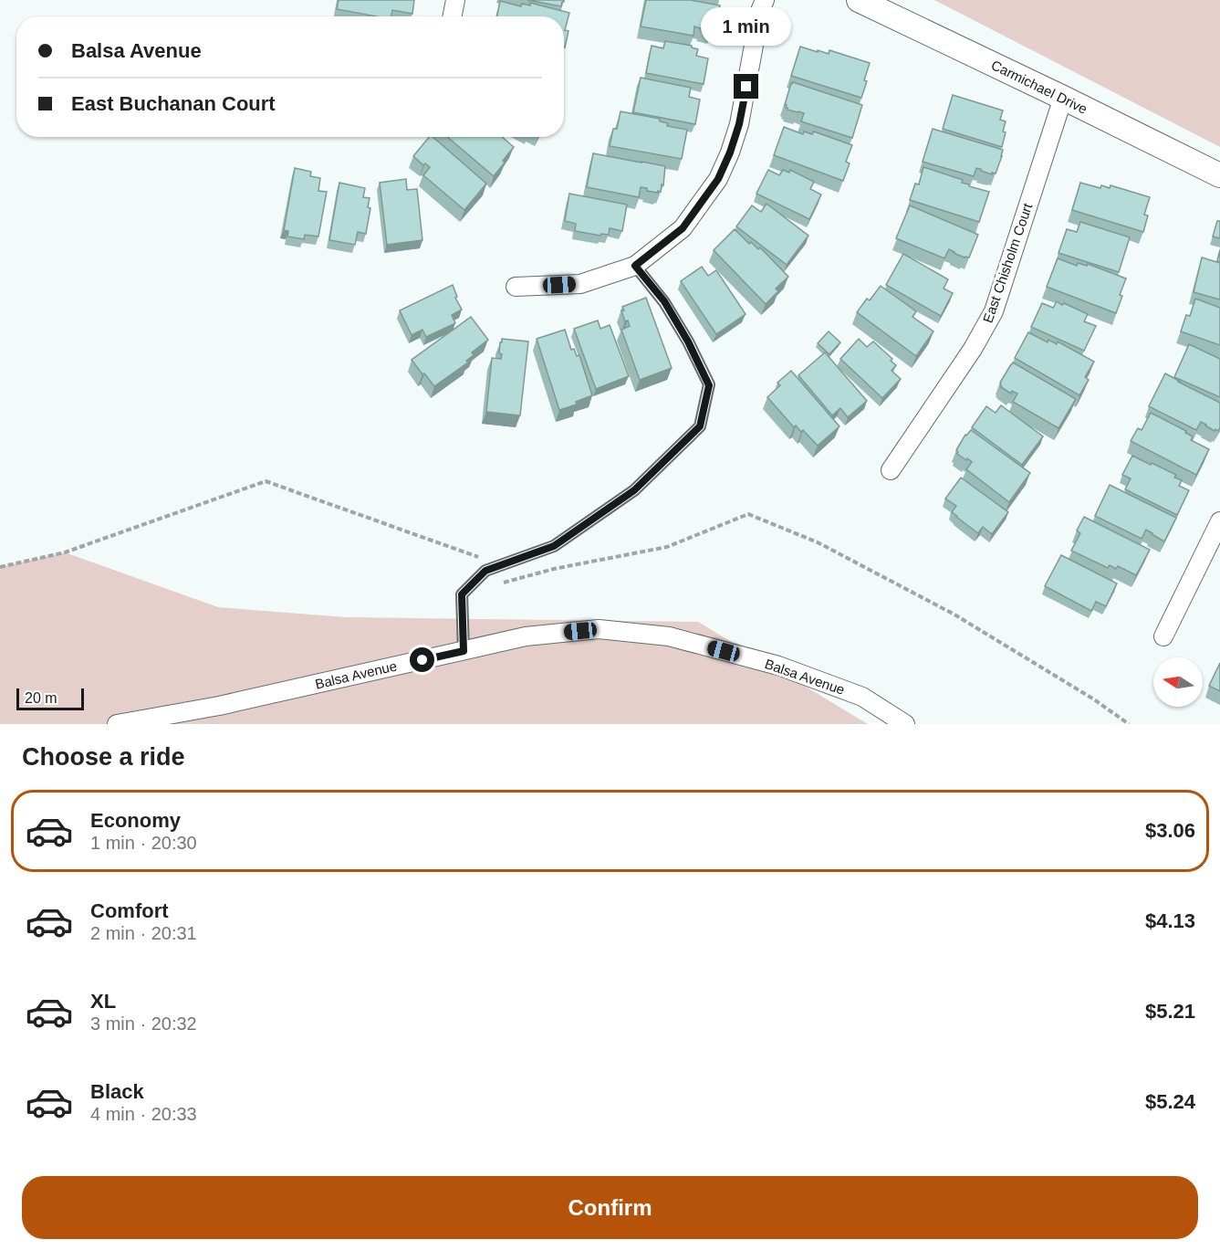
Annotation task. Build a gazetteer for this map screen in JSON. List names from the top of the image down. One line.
{"streets":{"street":["Carmichael Drive","East Chisholm Court","Balsa Avenue"]},"crossings":[["Carmichael Drive","East Chisholm Court"]],"scale_bar":"20 m","north":"left","page":{"bubble":"1 min","banner":["Balsa Avenue","East Buchanan Court"],"scale":"20 m","heading":"Choose a ride","list":[{"name":"Economy","note":"1 min · 20:30","value":"$3.06"},{"name":"Comfort","note":"2 min · 20:31","value":"$4.13"},{"name":"XL","note":"3 min · 20:32","value":"$5.21"},{"name":"Black","note":"4 min · 20:33","value":"$5.24"}],"buttons":"Confirm"}}
